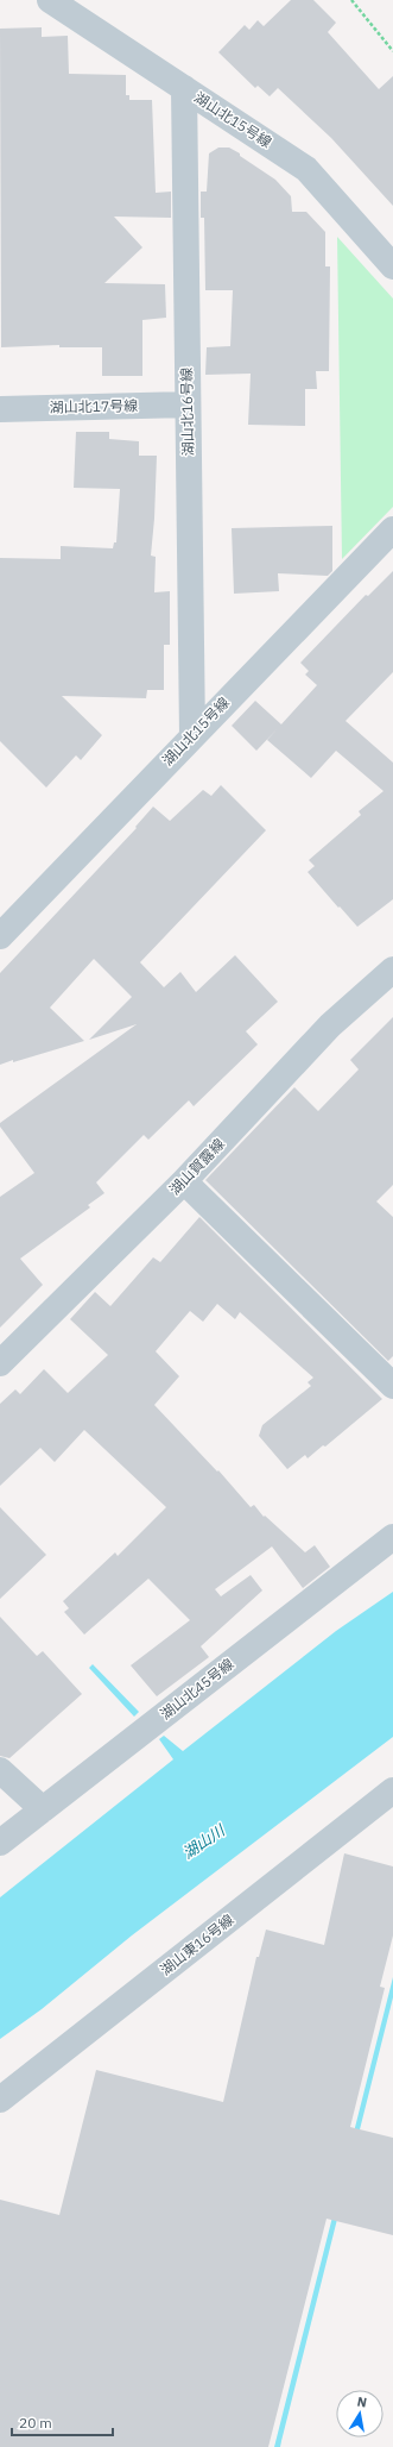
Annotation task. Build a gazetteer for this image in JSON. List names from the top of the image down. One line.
{"streets":{"street":["湖山北15号線","湖山北17号線","湖山北16号線","湖山賀露線","湖山北45号線","湖山東16号線"]},"crossings":[["湖山北15号線","湖山北16号線"],["湖山北17号線","湖山北16号線"]],"water":["湖山川"],"scale_bar":"20 m","north":"top"}
